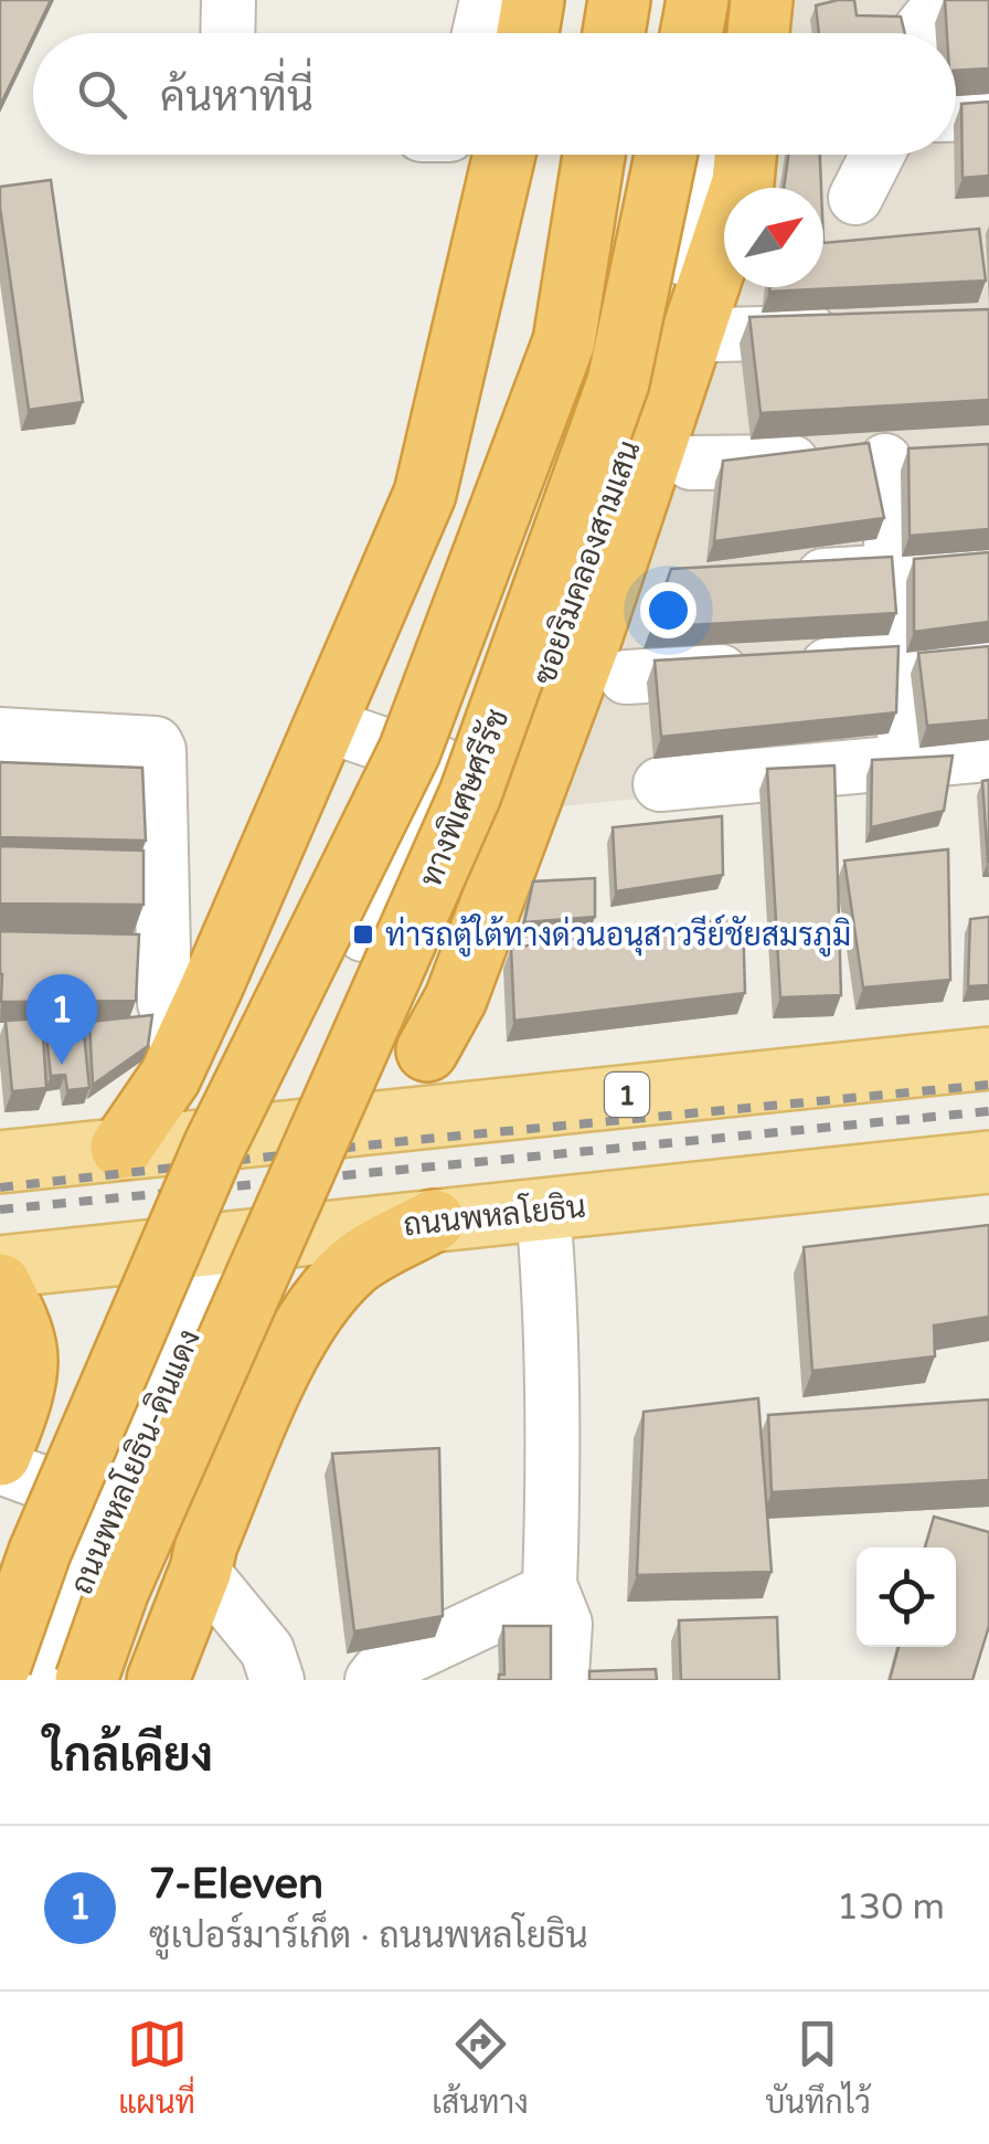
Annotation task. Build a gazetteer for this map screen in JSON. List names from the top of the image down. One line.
{"streets":{"highway":["ทางพิเศษศรีรัช"],"main road":["1","ถนนพหลโยธิน"],"street":["ซอยริมคลองสามเสน","ถนนพหลโยธิน-ดินแดง"]},"crossings":[["ซอยริมคลองสามเสน","1"],["ถนนพหลโยธิน","ถนนพหลโยธิน-ดินแดง"]],"places":{"transit":["ท่ารถตู้ใต้ทางด่วนอนุสาวรีย์ชัยสมรภูมิ"]},"north":"top right","page":{"search":"ค้นหาที่นี่","pins":"1","heading":"ใกล้เคียง","list":[{"mark":"1","name":"7-Eleven","note":"ซูเปอร์มาร์เก็ต · ถนนพหลโยธิน","value":"130 m"}],"nav":["แผนที่","เส้นทาง","บันทึกไว้"]}}
